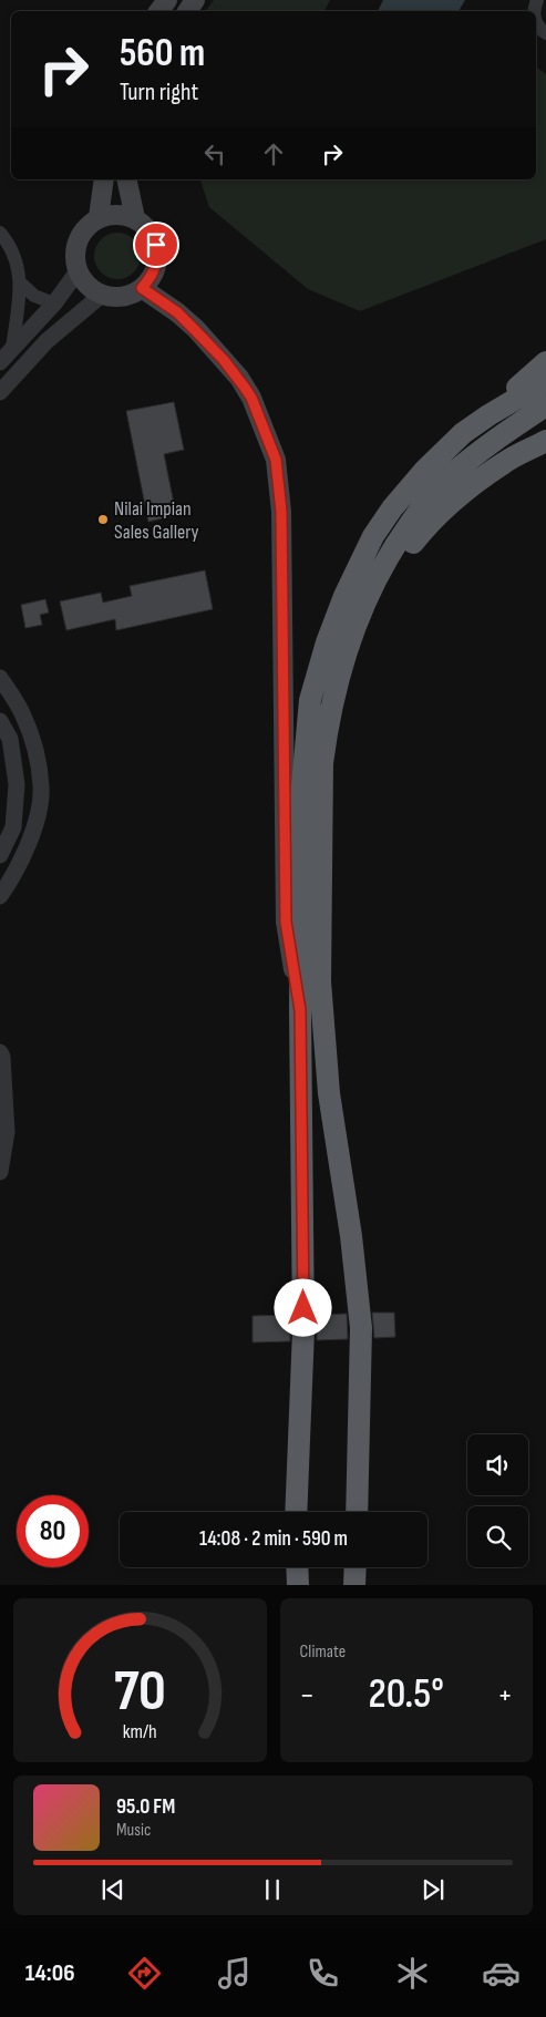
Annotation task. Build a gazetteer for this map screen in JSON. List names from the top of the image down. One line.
{"places":["Nilai Impian Sales Gallery"],"page":{"turn":["560 m","Turn right"],"limit":"80","trip":"14:08 · 2 min · 590 m","tile":"Climate","heat":["−","20.5°","+"],"song":["95.0 FM","Music"],"tabs":"14:06","gauge":["70","km/h"]}}
